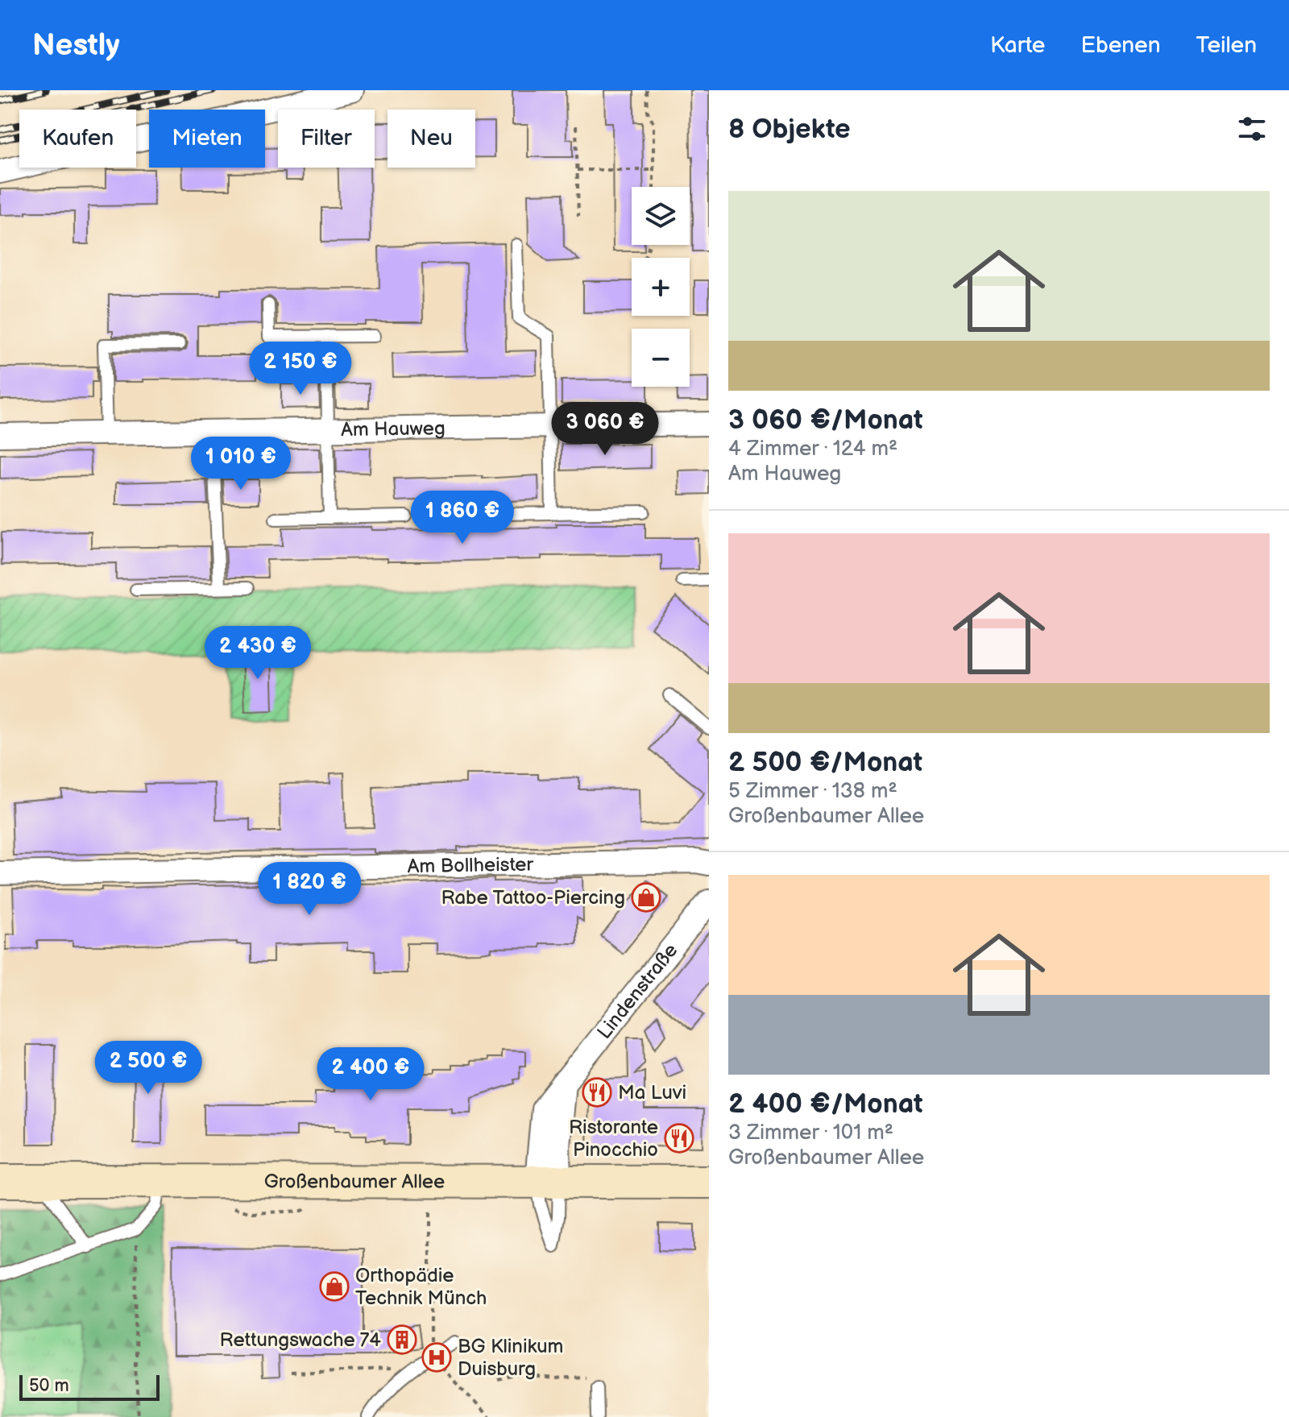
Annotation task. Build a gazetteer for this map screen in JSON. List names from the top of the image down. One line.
{"streets":{"main road":["Großenbaumer Allee"],"street":["Am Hauweg","Am Bollheister","Lindenstraße"]},"crossings":[["Lindenstraße","Großenbaumer Allee"]],"places":{"shop":["Rabe Tattoo-Piercing","Orthopädie Technik Münch"],"restaurant":["Ma Luvi","Ristorante Pinocchio"],"building":["Rettungswache 74"],"hospital":["BG Klinikum Duisburg"]},"scale_bar":"50 m","page":{"header":"Nestly","nav":["Karte","Ebenen","Teilen"],"heading":"8 Objekte","chip":["Kaufen","Mieten","Filter","Neu"],"list":[{"name":"3 060 €/Monat","note":"4 Zimmer · 124 m² · Am Hauweg"},{"name":"2 500 €/Monat","note":"5 Zimmer · 138 m² · Großenbaumer Allee"},{"name":"2 400 €/Monat","note":"3 Zimmer · 101 m² · Großenbaumer Allee"}],"map_buttons":["+","−"],"price":["2 150 €","3 060 €","1 010 €","1 860 €","2 430 €","1 820 €","2 500 €","2 400 €"],"scale":"50 m"}}
